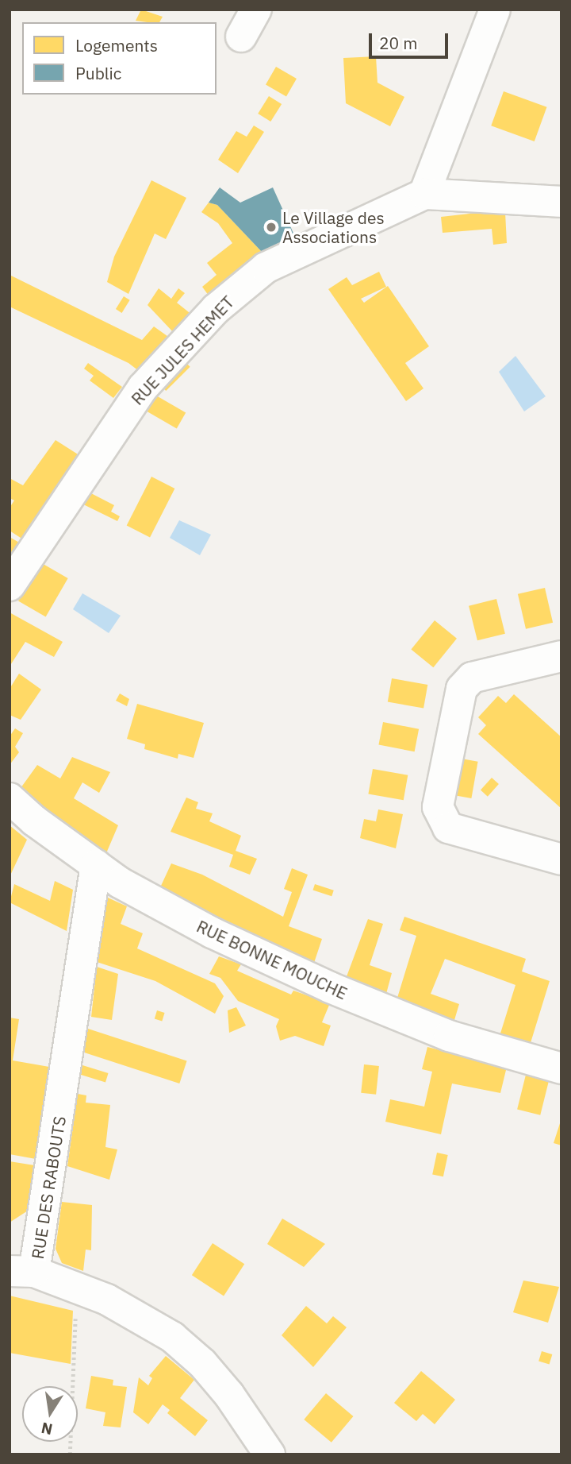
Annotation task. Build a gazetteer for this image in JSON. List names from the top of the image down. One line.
{"streets":{"street":["RUE JULES HEMET","RUE BONNE MOUCHE","RUE DES RABOUTS"]},"crossings":[["RUE BONNE MOUCHE","RUE DES RABOUTS"]],"places":["Le Village des Associations"],"legend":["Logements","Public"],"scale_bar":"20 m","north":"bottom"}
